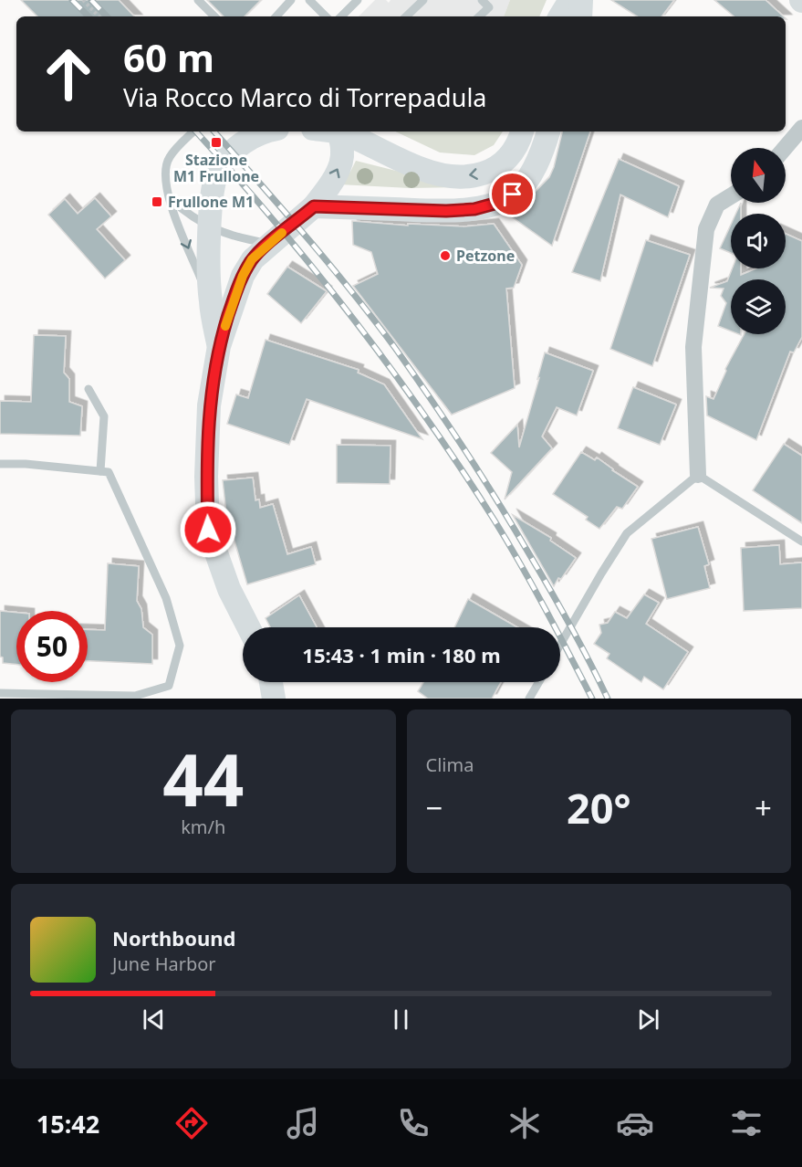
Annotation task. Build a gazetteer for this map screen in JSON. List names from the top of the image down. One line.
{"places":{"transit":["Stazione M1 Frullone","Frullone M1"],"other":["Petzone"]},"north":"top","page":{"turn":["60 m","Via Rocco Marco di Torrepadula"],"limit":"50","trip":"15:43 · 1 min · 180 m","tile":[["44","km/h"],"Clima"],"heat":["−","20°","+"],"song":["Northbound","June Harbor"],"tabs":"15:42"}}
